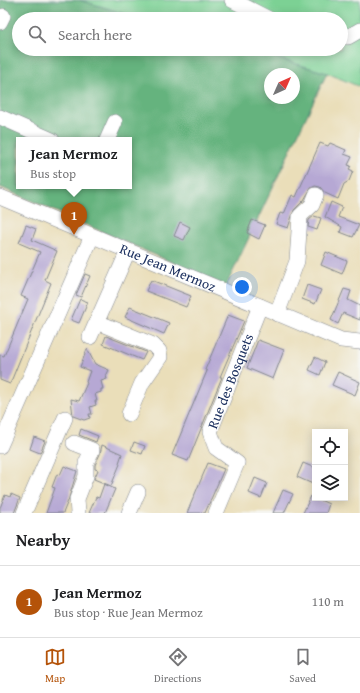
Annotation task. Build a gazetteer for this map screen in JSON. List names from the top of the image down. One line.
{"streets":{"street":["Rue Jean Mermoz","Rue des Bosquets"]},"crossings":[["Rue Jean Mermoz","Rue des Bosquets"]],"north":"top right","page":{"search":"Search here","popup":["Jean Mermoz","Bus stop"],"pins":"1","heading":"Nearby","list":[{"mark":"1","name":"Jean Mermoz","note":"Bus stop · Rue Jean Mermoz","value":"110 m"}],"nav":["Map","Directions","Saved"]}}
